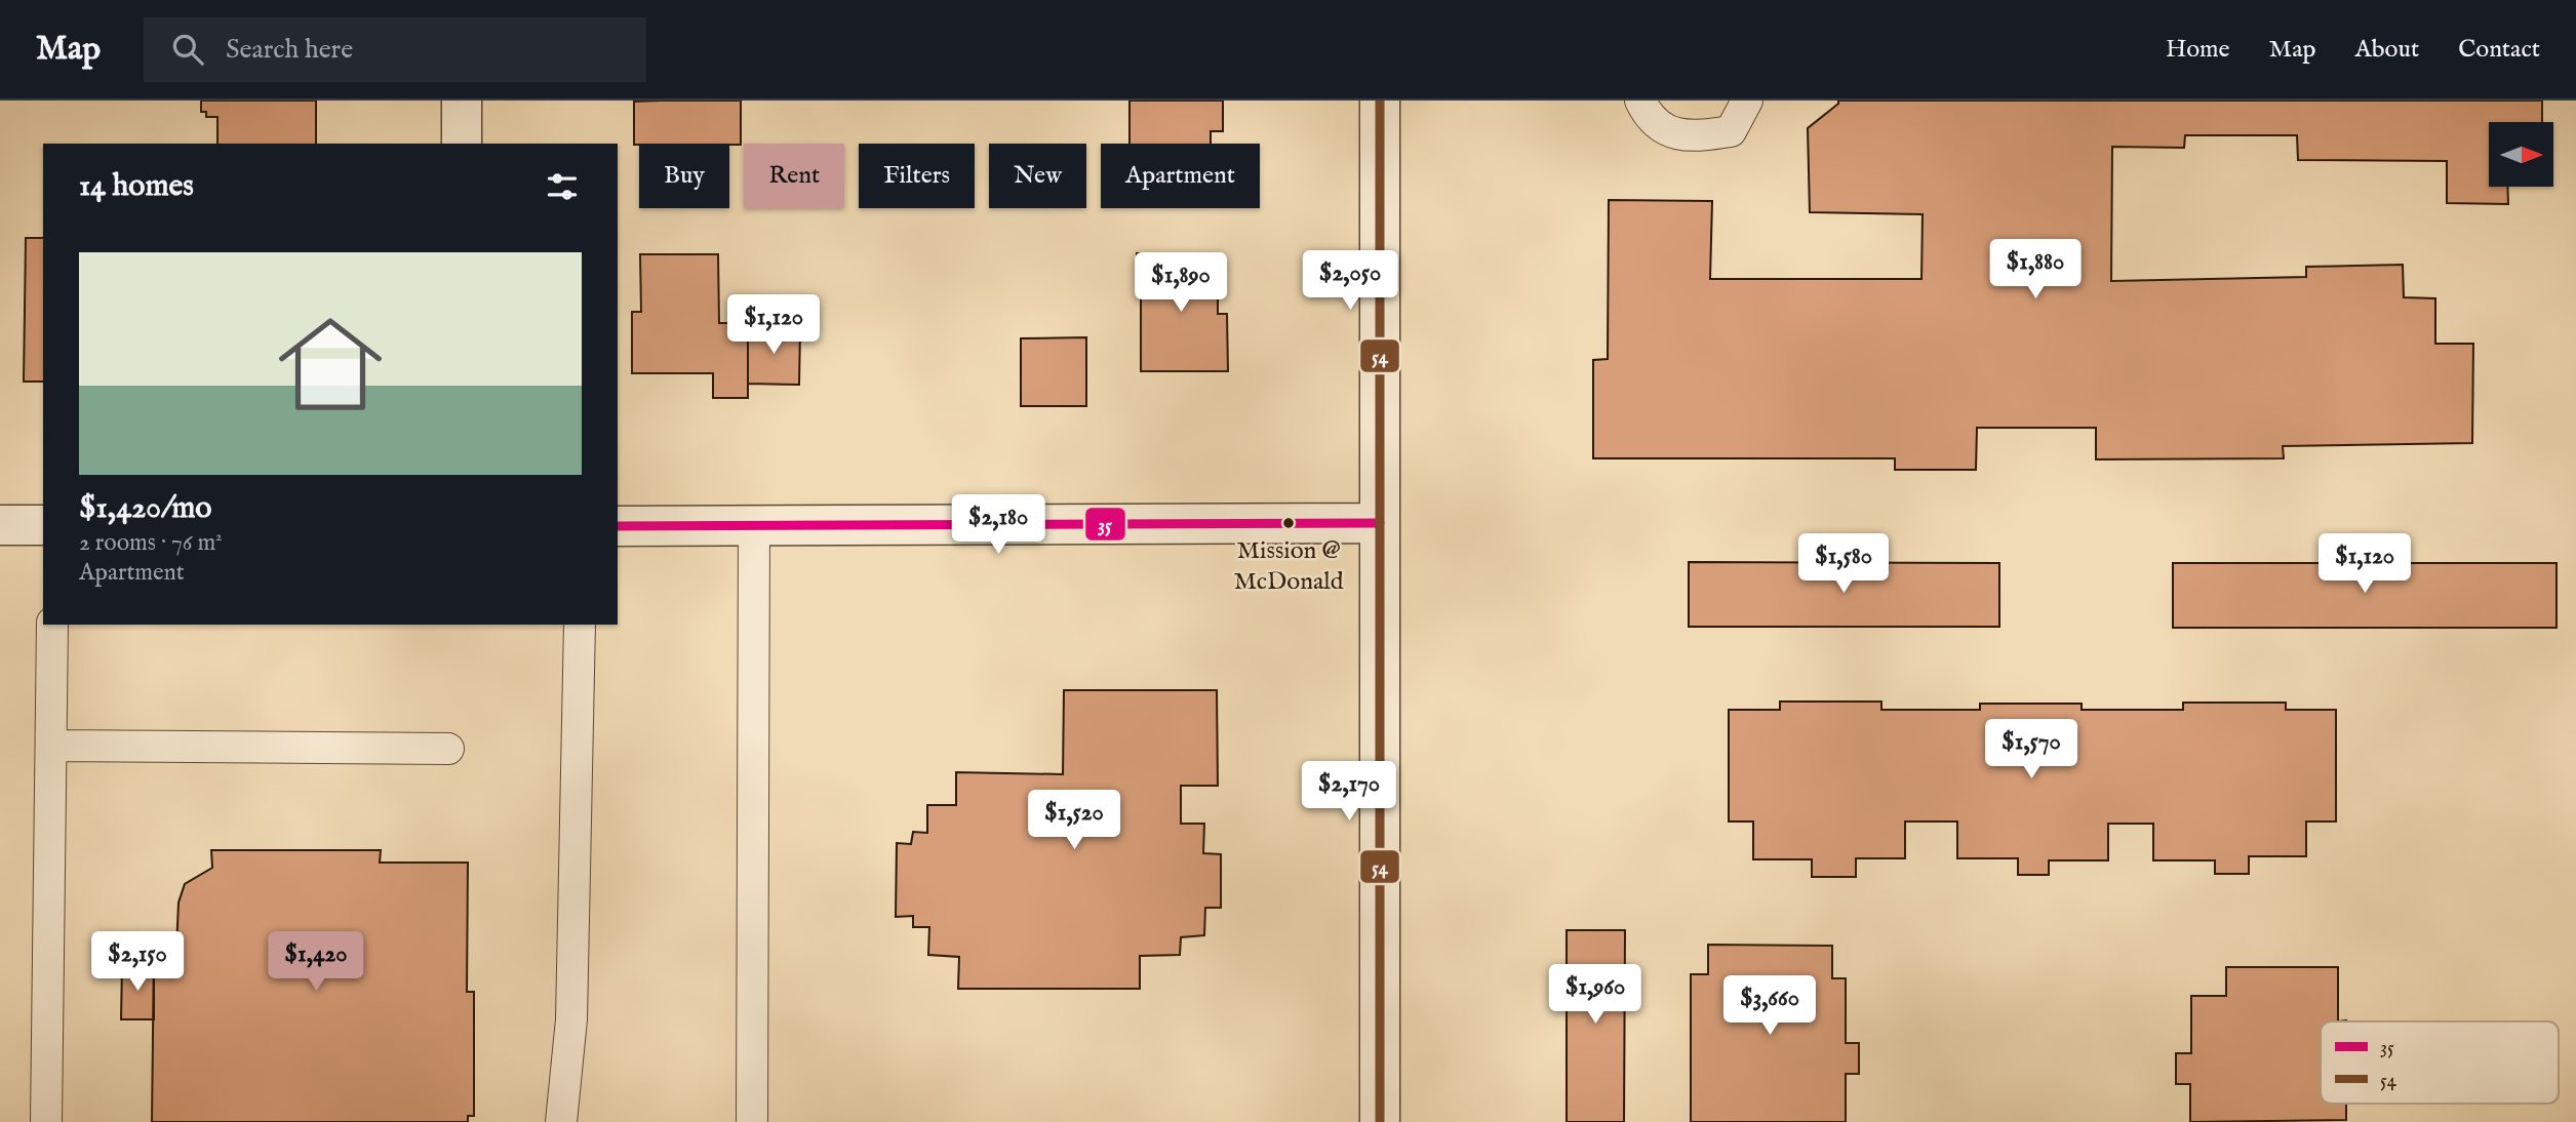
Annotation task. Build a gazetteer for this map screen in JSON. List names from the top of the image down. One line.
{"places":["Mission @ McDonald"],"lines":["transit line 54","transit line 35"],"legend":["35","54"],"north":"right","page":{"header":"Map","search":"Search here","nav":["Home","Map","About","Contact"],"chip":["Buy","Rent","Filters","New","Apartment"],"heading":"14 homes","list":[{"name":"$1,420/mo","note":"2 rooms · 76 m² · Apartment"}],"price":["$1,880","$2,050","$1,890","$1,120","$2,180","$1,580","$1,120","$1,570","$2,170","$1,520","$2,150","$1,420","$1,960","$3,660"]}}
